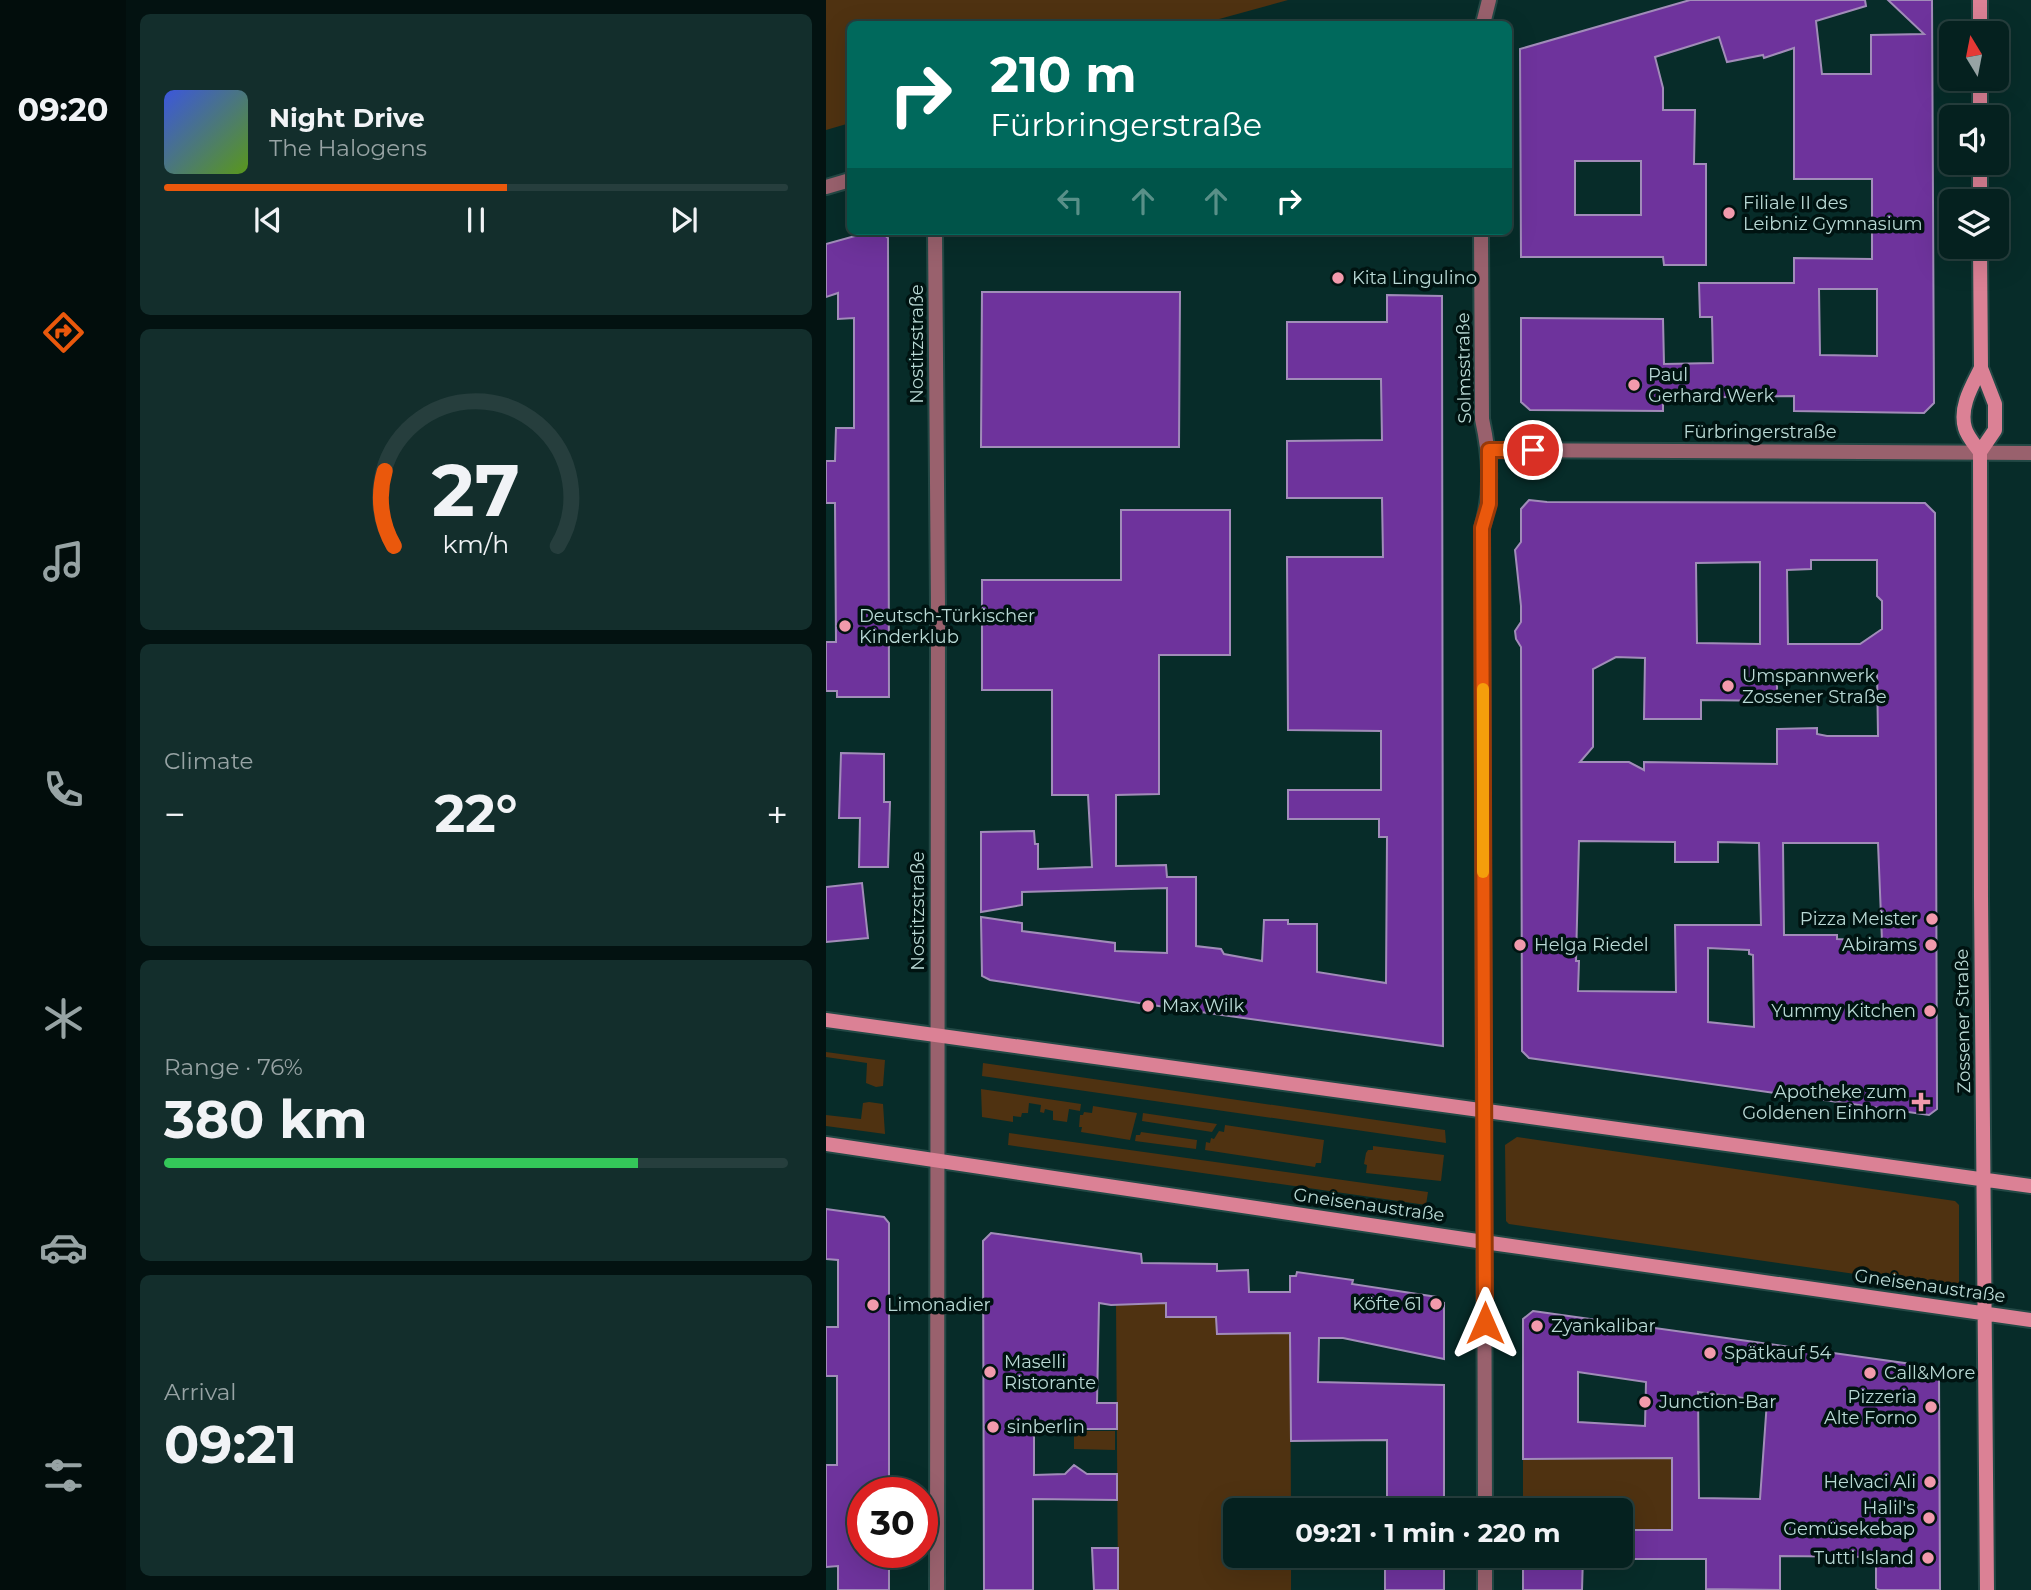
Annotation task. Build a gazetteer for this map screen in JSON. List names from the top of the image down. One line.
{"streets":{"main road":["Zossener Straße","Gneisenaustraße"],"street":["Nostitzstraße","Solmsstraße","Fürbringerstraße"]},"crossings":[["Nostitzstraße","Gneisenaustraße"],["Solmsstraße","Fürbringerstraße"],["Solmsstraße","Gneisenaustraße"],["Fürbringerstraße","Zossener Straße"],["Zossener Straße","Gneisenaustraße"]],"places":{"other":["Filiale II des Leibniz Gymnasium","Kita Lingulino","Paul Gerhard Werk","Deutsch-Türkischer Kinderklub","Umspannwerk Zossener Straße","Pizza Meister","Helga Riedel","Abirams","Max Wilk","Yummy Kitchen","Köfte 61","Limonadier","Zyankalibar","Spätkauf 54","Maselli Ristorante","Call&More","Junction-Bar","Pizzeria Alte Forno","sinberlin","Helvaci Ali","Halil's Gemüsekebap","Tutti Island"],"health":["Apotheke zum Goldenen Einhorn"]},"north":"top","page":{"tabs":"09:20","turn":["210 m","Fürbringerstraße"],"song":["Night Drive","The Halogens"],"tile":["Climate",["Range · 76%","380 km"],["Arrival","09:21"]],"heat":["−","22°","+"],"limit":"30","trip":"09:21 · 1 min · 220 m","gauge":["27","km/h"]}}
